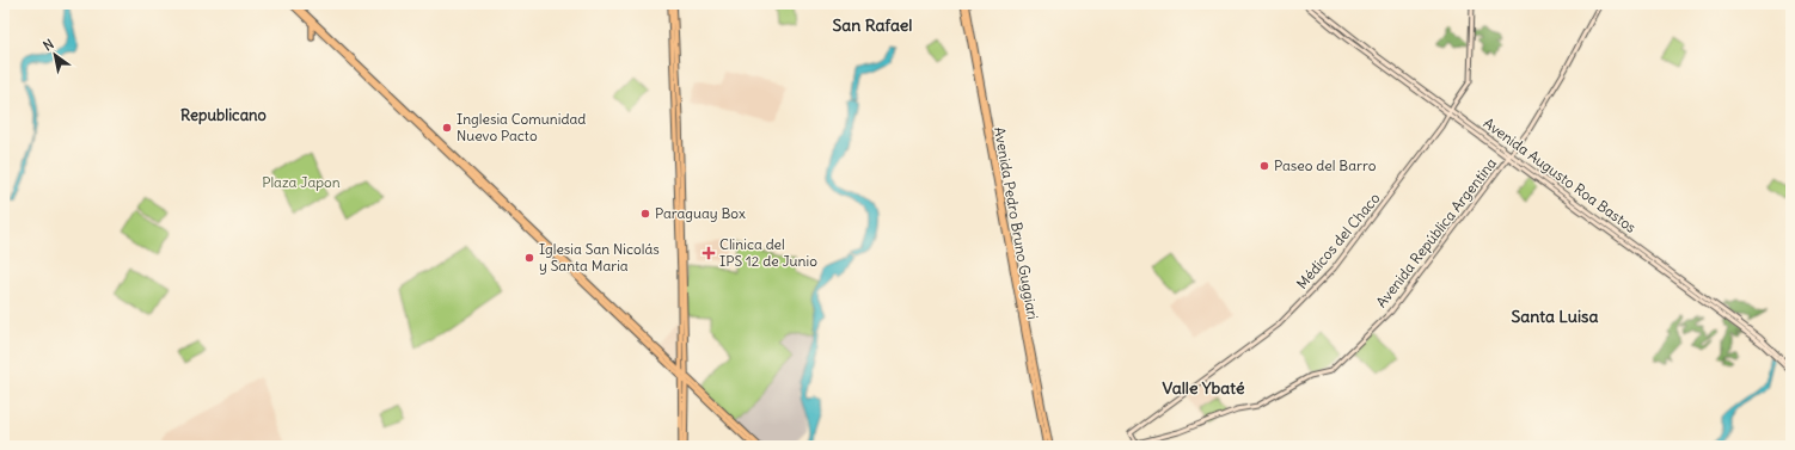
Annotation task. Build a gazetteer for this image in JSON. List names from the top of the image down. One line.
{"streets":{"main road":["Avenida Augusto Roa Bastos","Avenida Pedro Bruno Guggiari","Avenida República Argentina","Médicos del Chaco"]},"crossings":[["Avenida Augusto Roa Bastos","Avenida República Argentina"],["Avenida Augusto Roa Bastos","Médicos del Chaco"],["Avenida República Argentina","Médicos del Chaco"]],"districts":["San Rafael","Republicano","Santa Luisa","Valle Ybaté"],"parks":["Plaza Japon"],"places":{"other":["Inglesia Comunidad Nuevo Pacto","Paseo del Barro","Paraguay Box","Iglesia San Nicolás y Santa Maria"],"health":["Clinica del IPS 12 de Junio"]},"north":"top left"}
